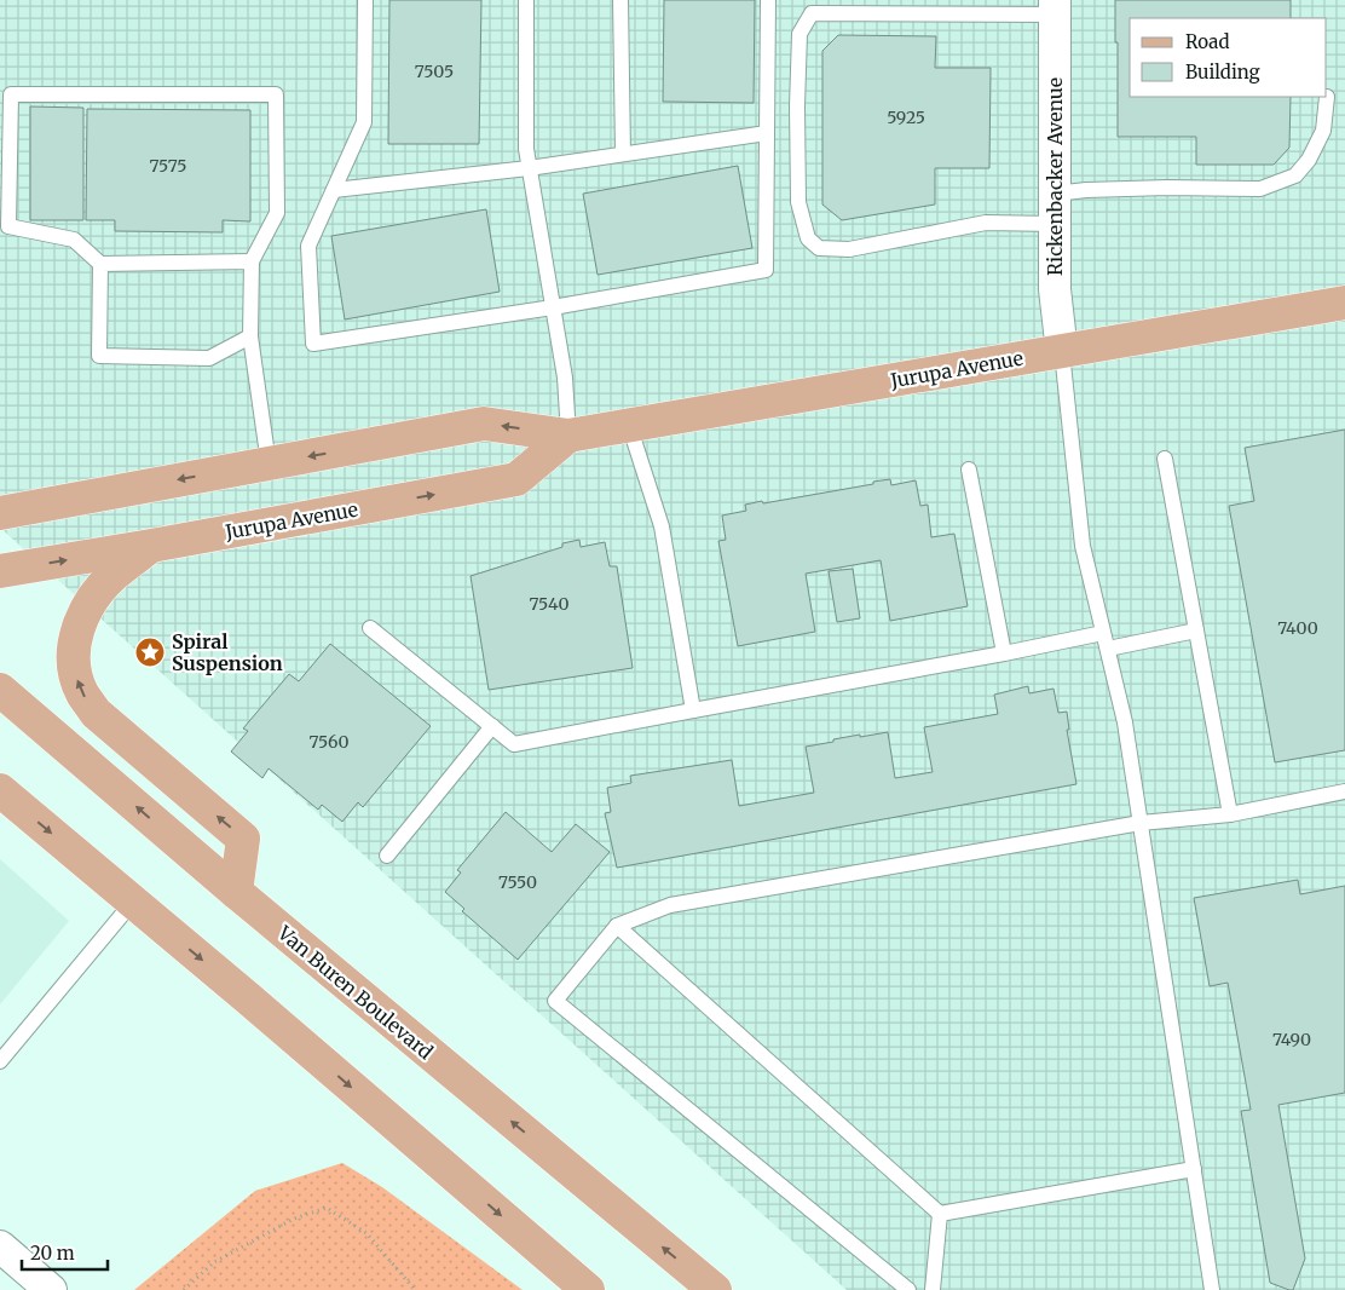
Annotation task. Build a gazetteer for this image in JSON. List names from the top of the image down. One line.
{"streets":{"main road":["Jurupa Avenue","Van Buren Boulevard"],"street":["Rickenbacker Avenue"]},"crossings":[["Rickenbacker Avenue","Jurupa Avenue"]],"places":{"place":["Spiral Suspension"]},"house_numbers":["7505","5925","7575","7540","7400","7560","7550","7490"],"legend":["Road","Building"],"scale_bar":"20 m"}
